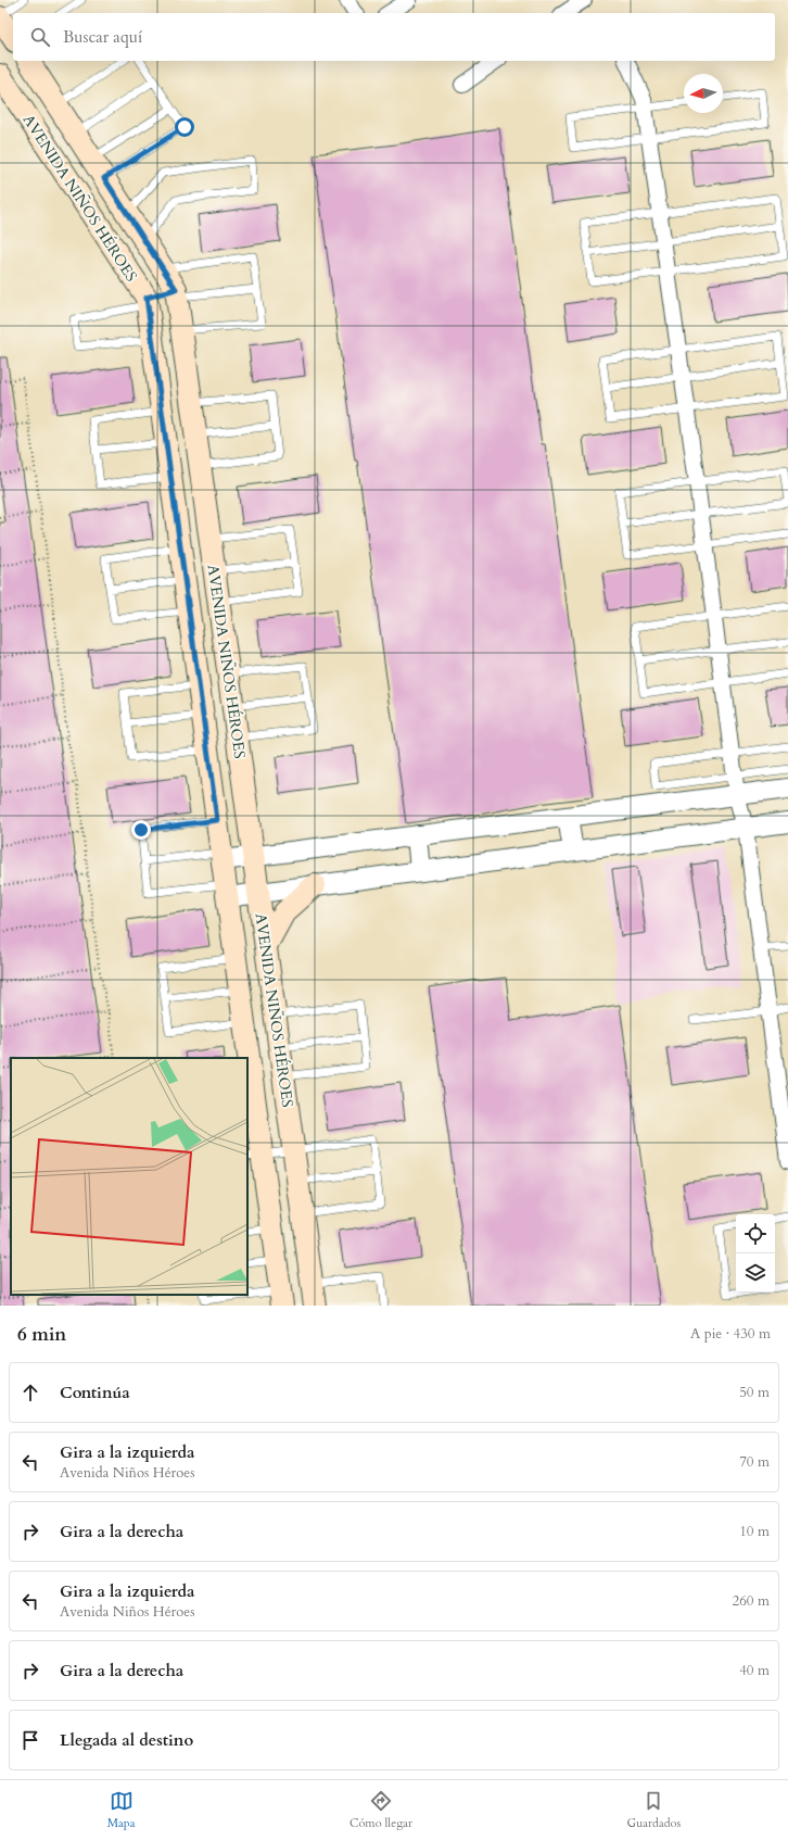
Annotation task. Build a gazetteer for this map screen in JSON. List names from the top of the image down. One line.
{"streets":{"main road":["AVENIDA NIÑOS HÉROES"]},"north":"left","page":{"search":"Buscar aquí","heading":["6 min","A pie · 430 m"],"list":[["Continúa","50 m"],["Gira a la izquierda","Avenida Niños Héroes","70 m"],["Gira a la derecha","10 m"],["Gira a la izquierda","Avenida Niños Héroes","260 m"],["Gira a la derecha","40 m"],"Llegada al destino"],"nav":["Mapa","Cómo llegar","Guardados"]}}
